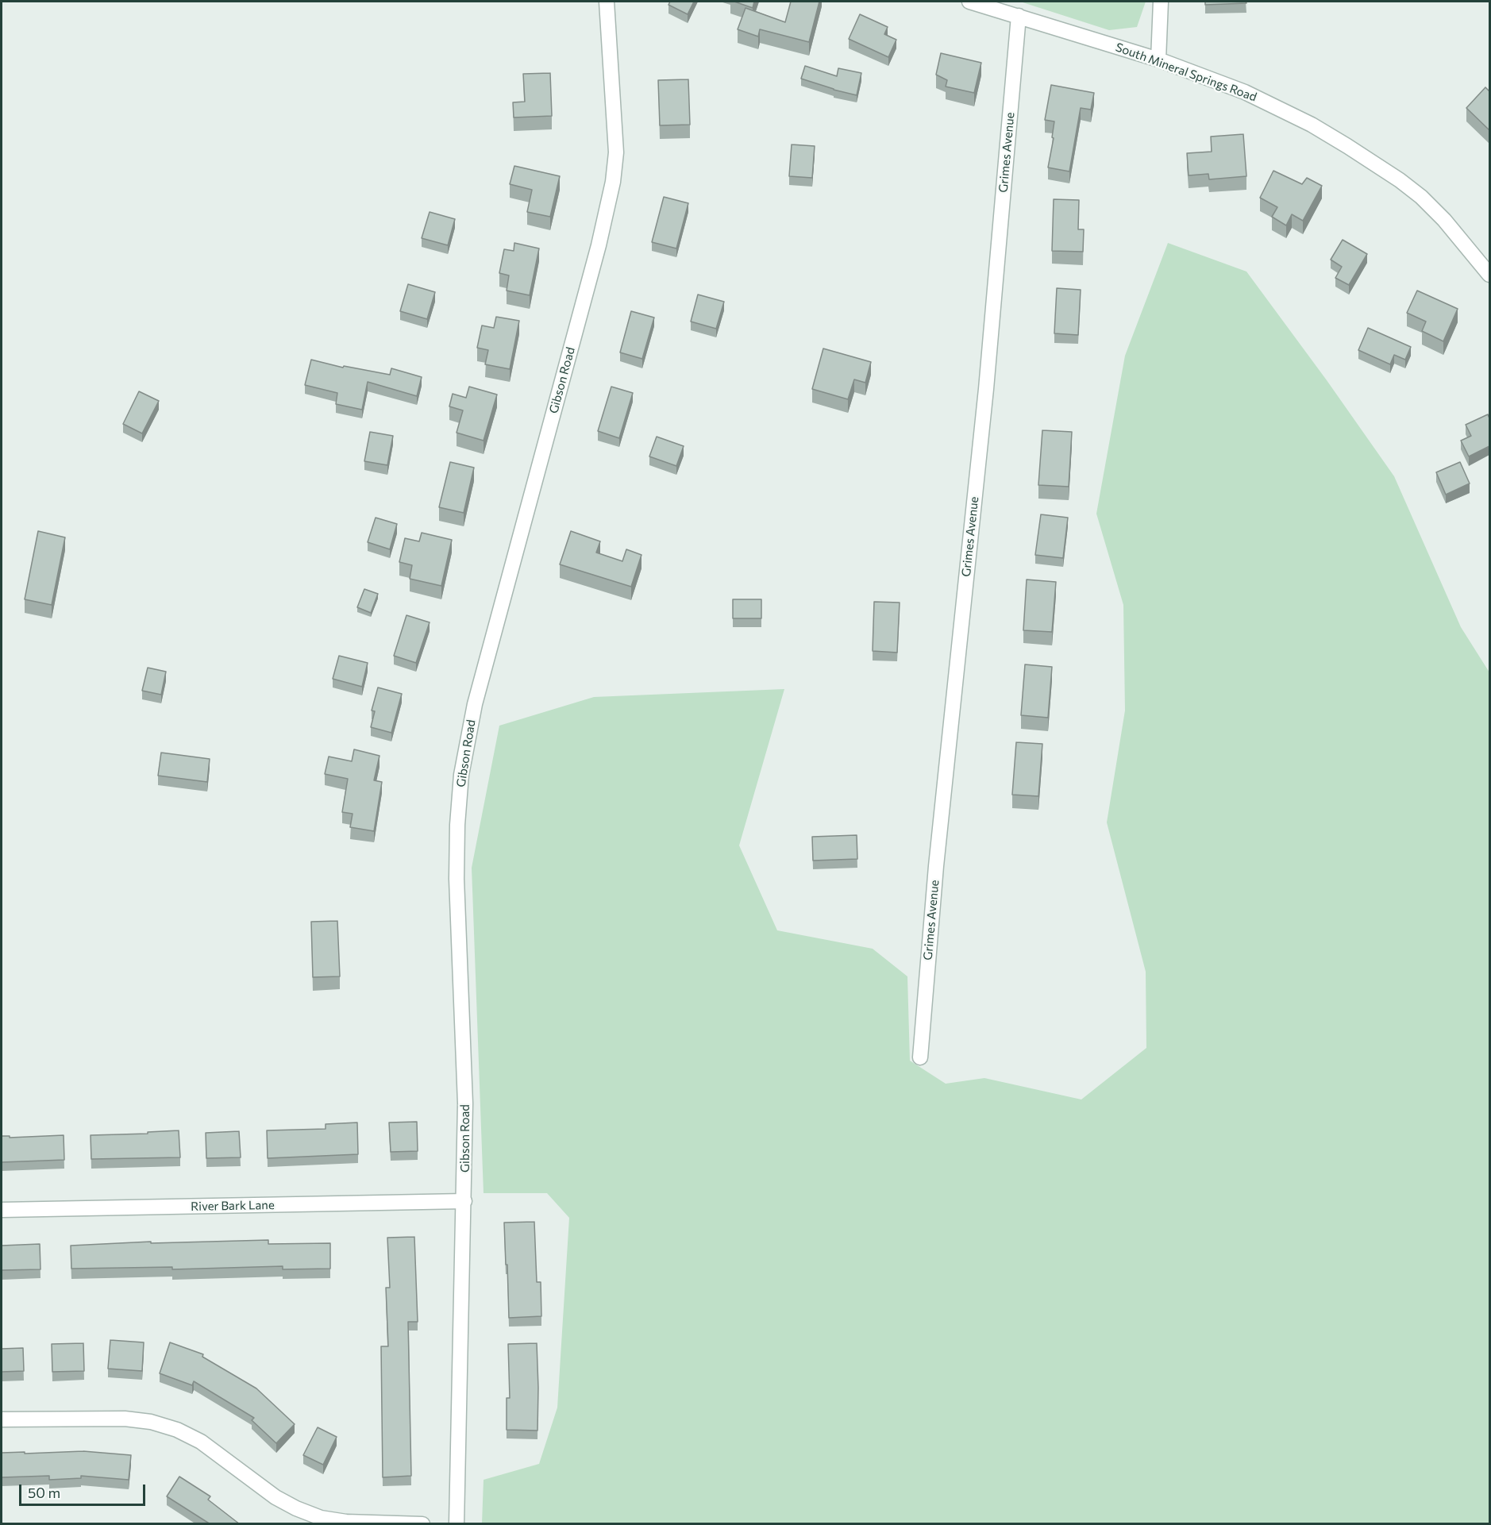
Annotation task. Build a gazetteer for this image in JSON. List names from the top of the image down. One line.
{"streets":{"street":["South Mineral Springs Road","Grimes Avenue","Gibson Road","River Bark Lane"]},"crossings":[["South Mineral Springs Road","Grimes Avenue"],["Gibson Road","River Bark Lane"]],"scale_bar":"50 m"}
